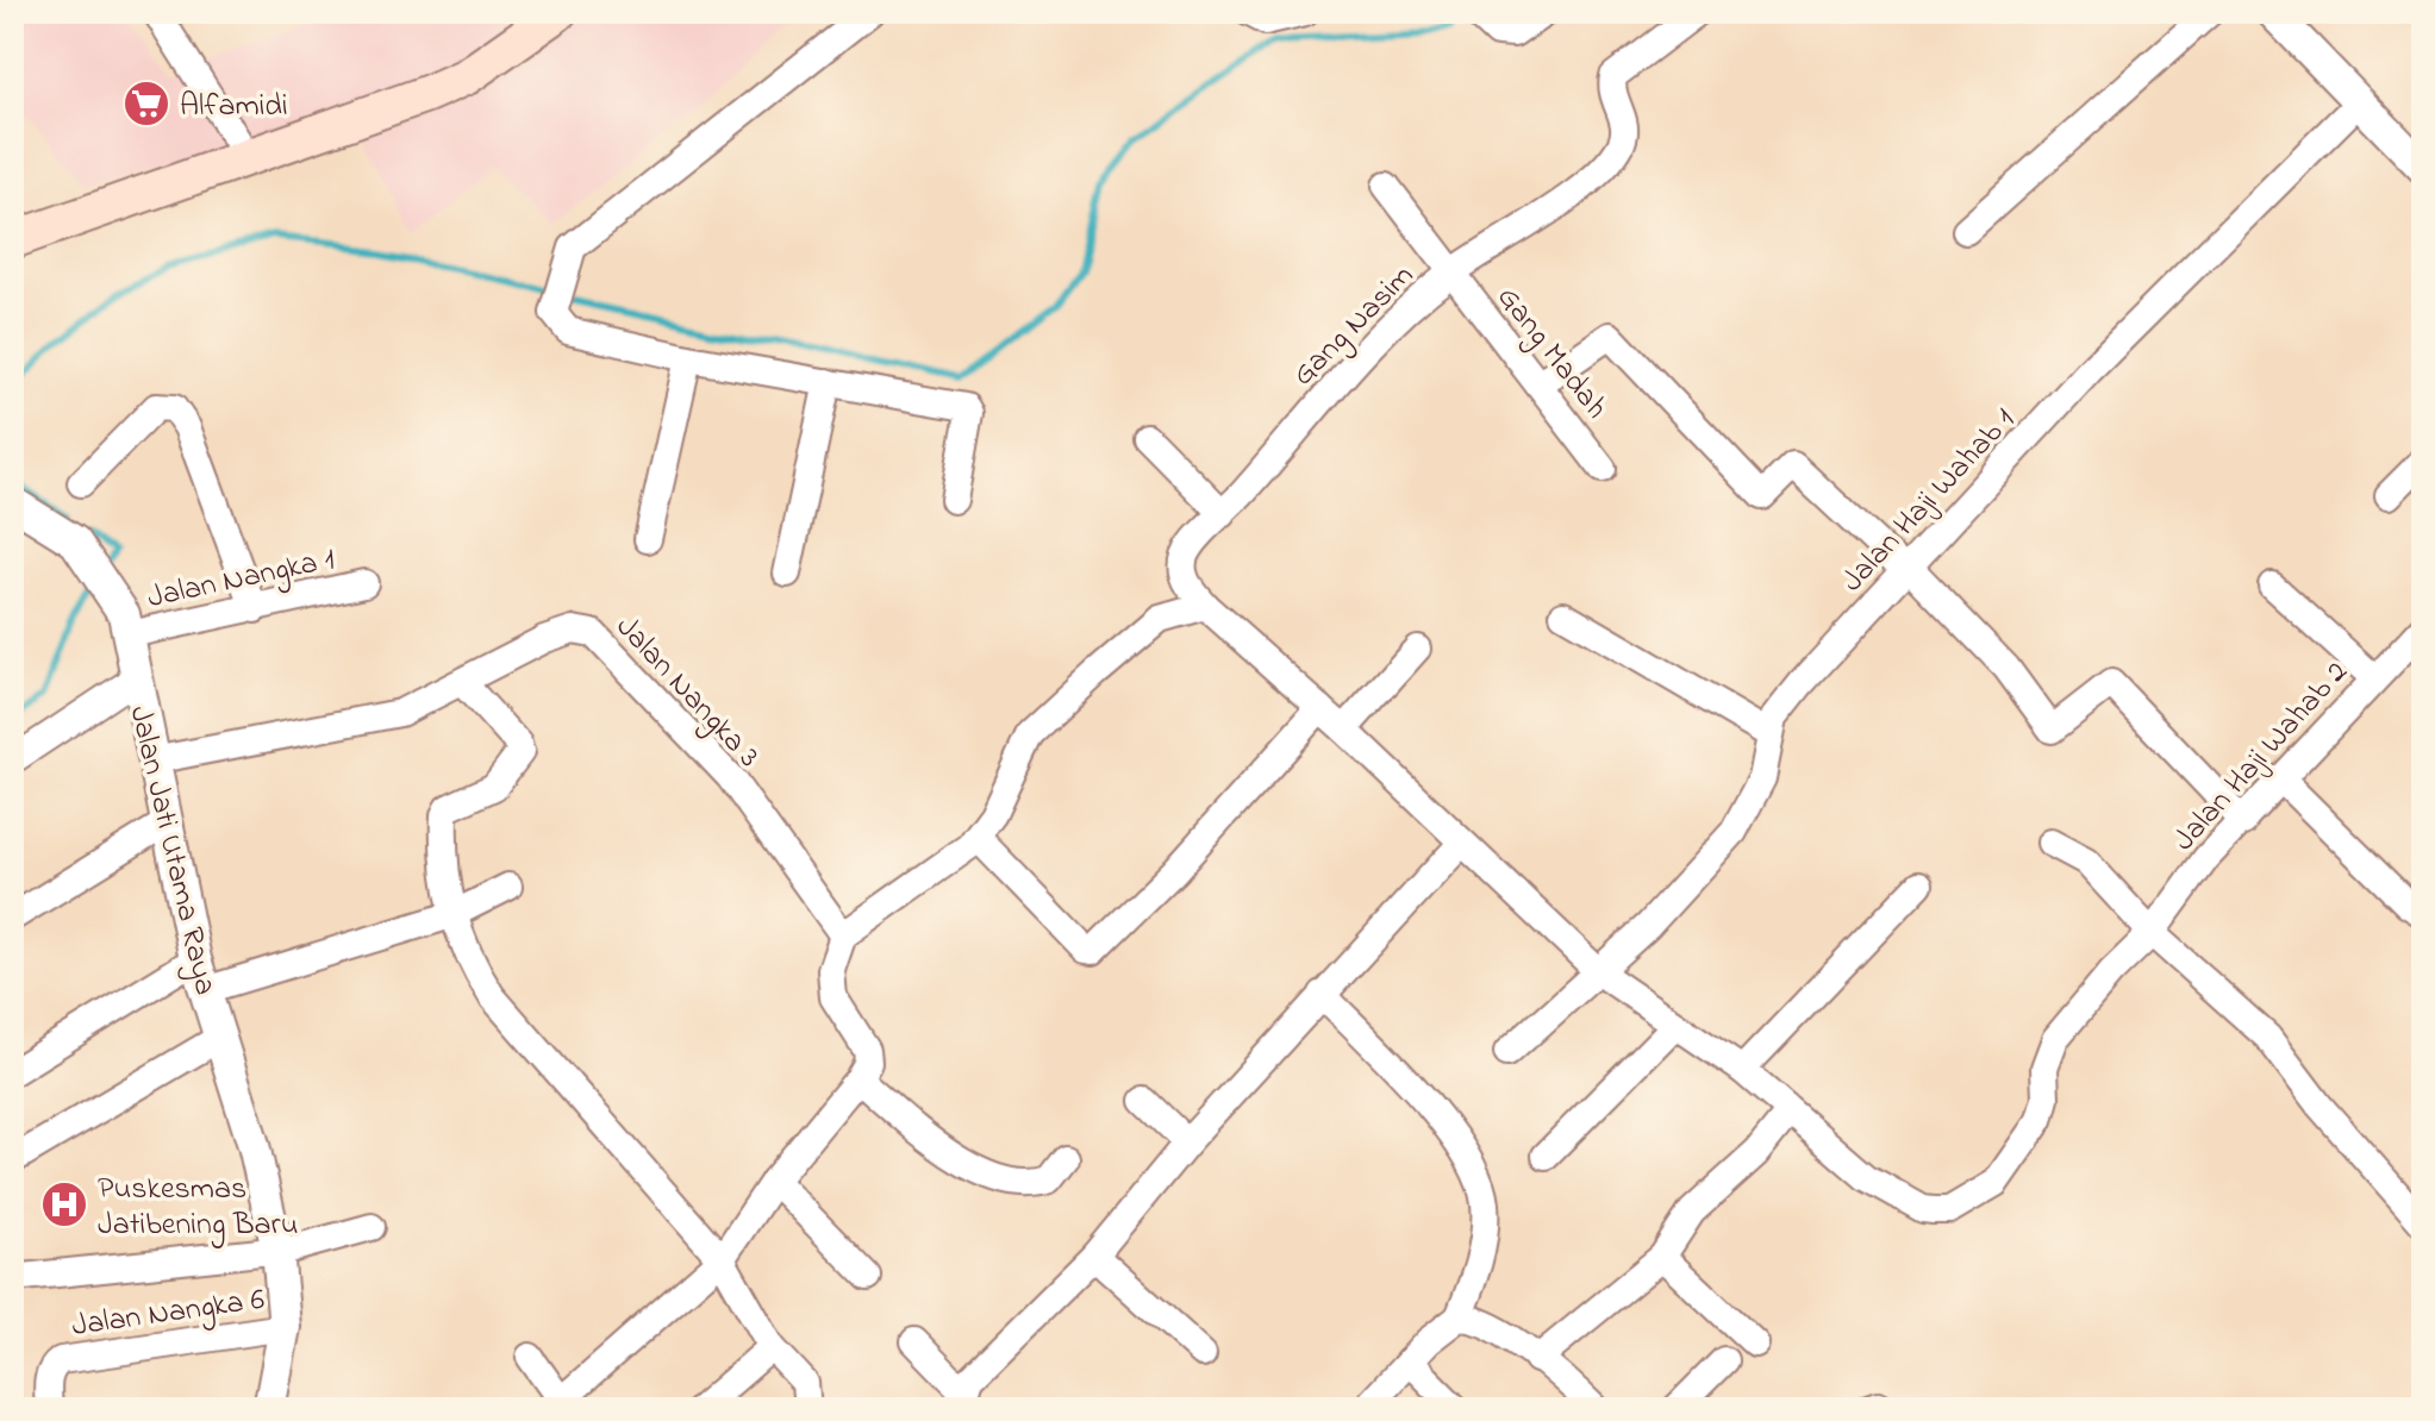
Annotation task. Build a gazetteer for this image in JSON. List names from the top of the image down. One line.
{"streets":{"street":["Gang Nasim","Gang Madah","Jalan Haji Wahab 1","Jalan Nangka 1","Jalan Nangka 3","Jalan Haji Wahab 2","Jalan Jati Utama Raya","Jalan Nangka 6"]},"crossings":[["Gang Nasim","Gang Madah"],["Gang Nasim","Jalan Haji Wahab 2"],["Jalan Haji Wahab 1","Jalan Haji Wahab 2"],["Jalan Nangka 1","Jalan Jati Utama Raya"],["Jalan Nangka 3","Jalan Jati Utama Raya"],["Jalan Jati Utama Raya","Jalan Nangka 6"]],"places":{"supermarket":["Alfamidi"],"hospital":["Puskesmas Jatibening Baru"]}}
